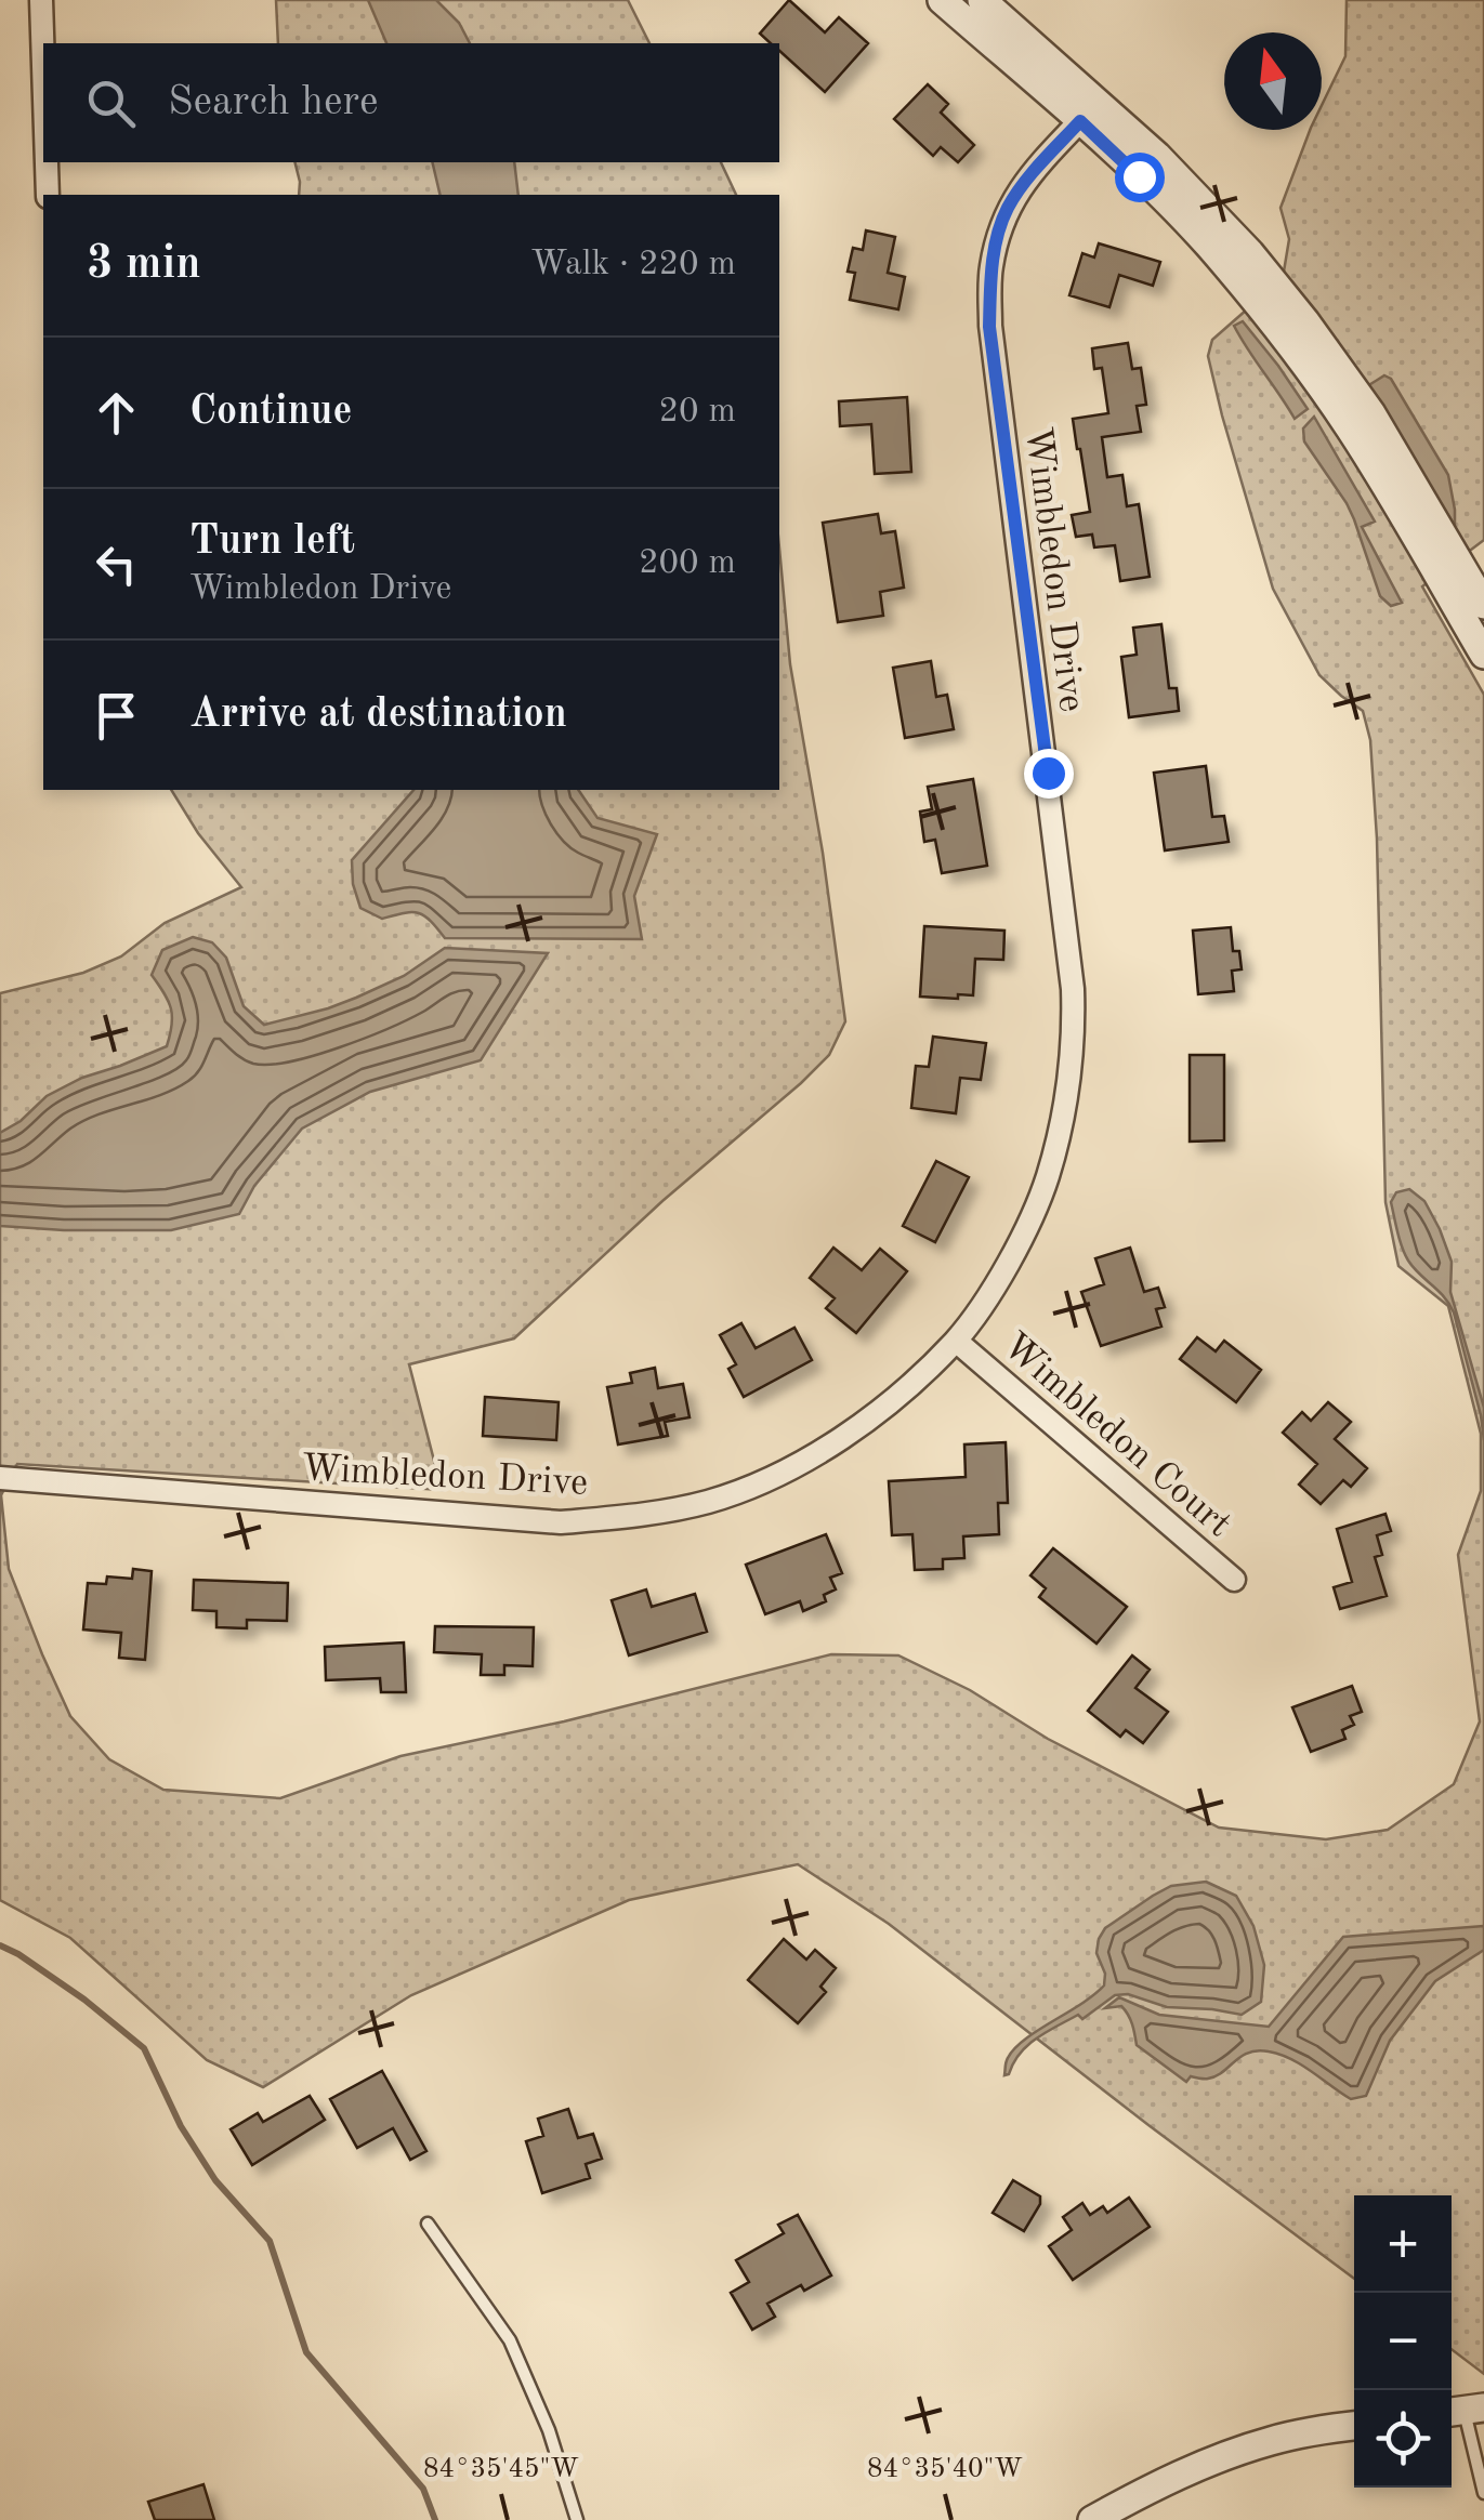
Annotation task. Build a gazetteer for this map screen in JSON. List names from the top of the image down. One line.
{"streets":{"street":["Wimbledon Drive","Wimbledon Court"]},"crossings":[["Wimbledon Drive","Wimbledon Court"]],"north":"top","page":{"search":"Search here","heading":["3 min","Walk · 220 m"],"list":[["Continue","20 m"],["Turn left","Wimbledon Drive","200 m"],"Arrive at destination"],"map_buttons":["+","−"]},"coordinates":["84°35'45\"W","84°35'40\"W"]}
